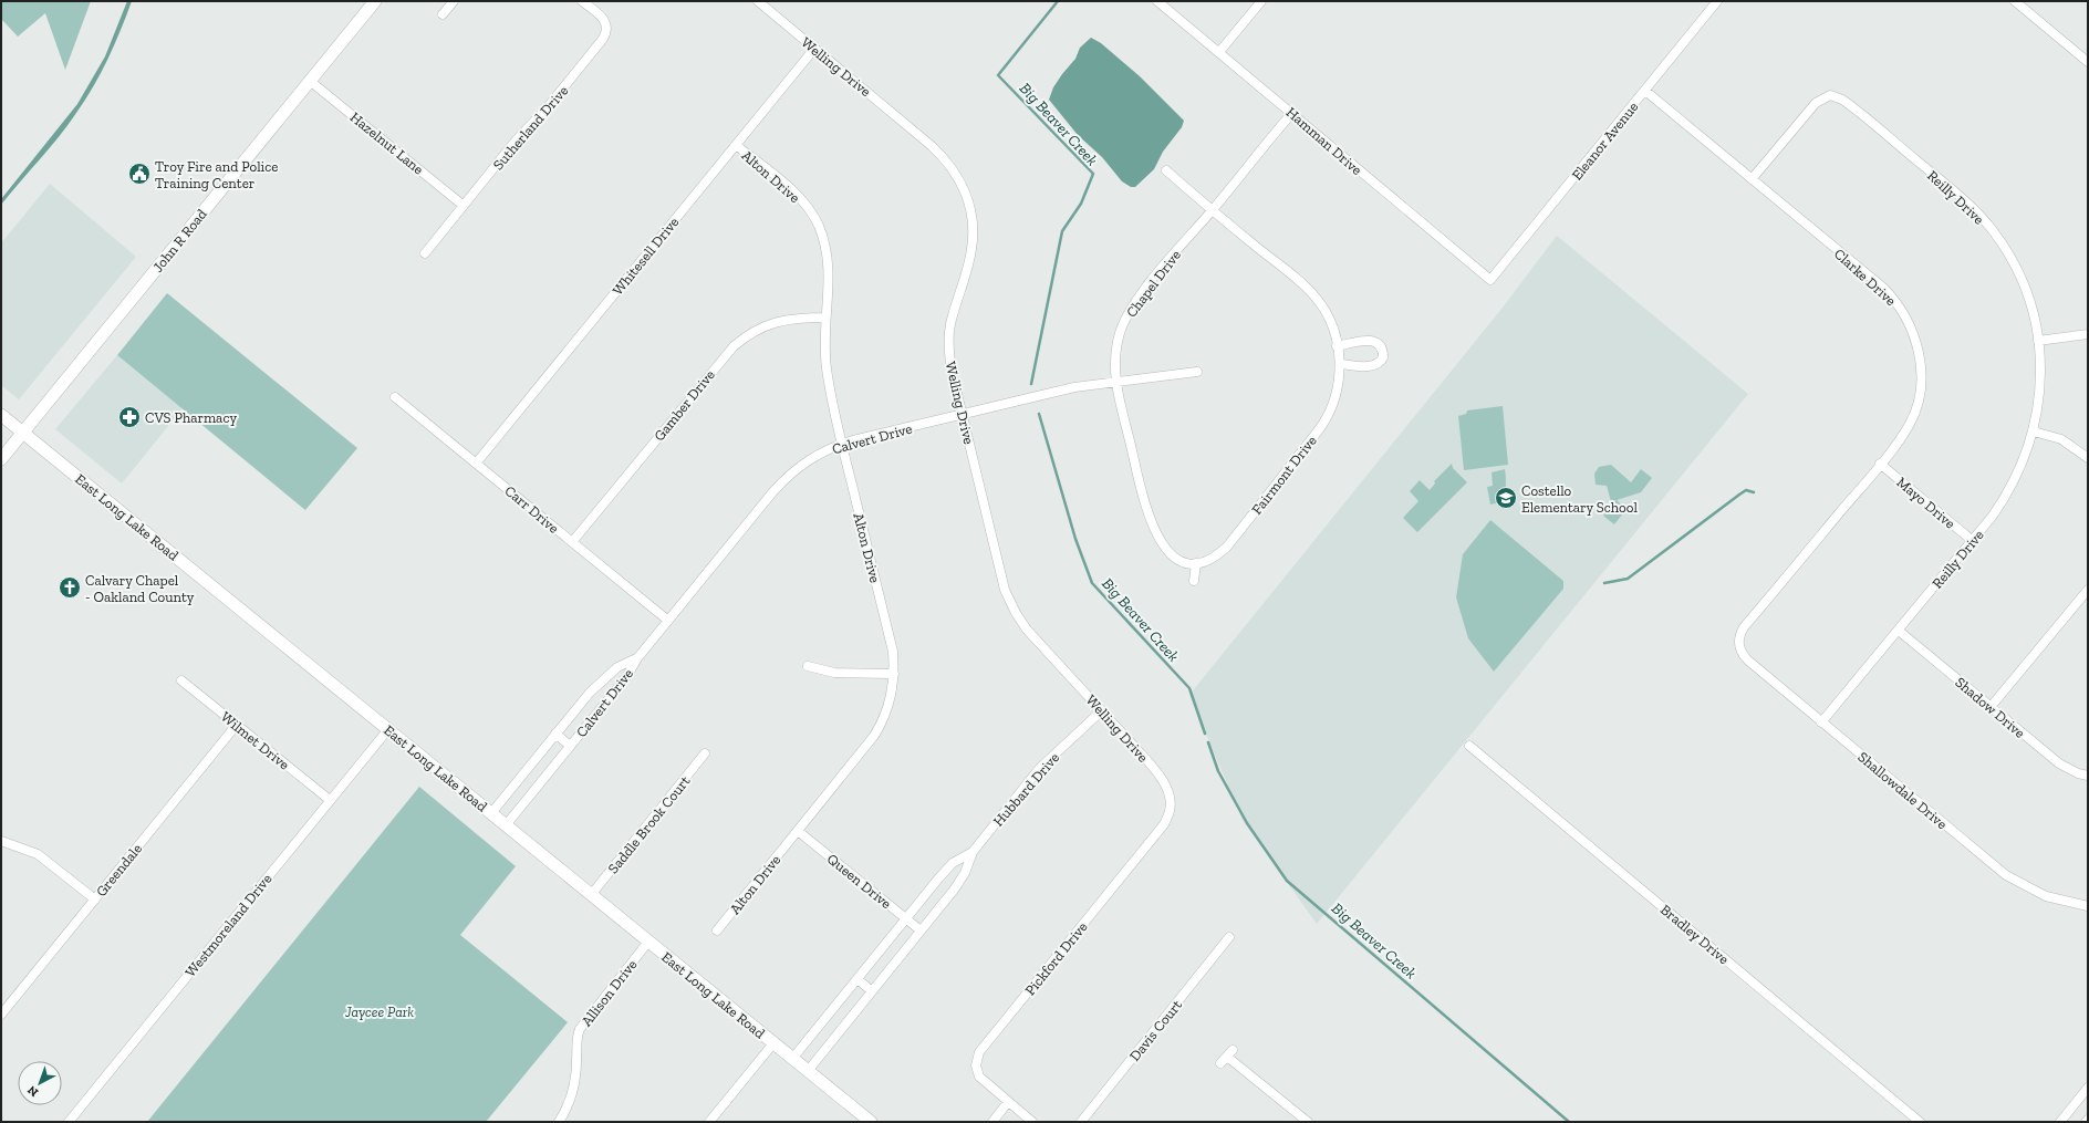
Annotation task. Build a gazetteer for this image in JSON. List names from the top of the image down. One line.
{"streets":{"main road":["John R Road","East Long Lake Road"],"street":["Welling Drive","Sutherland Drive","Hamman Drive","Eleanor Avenue","Hazelnut Lane","Alton Drive","Reilly Drive","Whitesell Drive","Clarke Drive","Chapel Drive","Gamber Drive","Calvert Drive","Fairmont Drive","Mayo Drive","Carr Drive","Shadow Drive","Wilmet Drive","Hubbard Drive","Shallowdale Drive","Saddle Brook Court","Greendale","Queen Drive","Westmoreland Drive","Bradley Drive","Pickford Drive","Allison Drive","Davis Court"]},"crossings":[["Welling Drive","Whitesell Drive"],["Welling Drive","Calvert Drive"],["Welling Drive","Hubbard Drive"],["Welling Drive","Pickford Drive"],["Sutherland Drive","Hazelnut Lane"],["Hamman Drive","Eleanor Avenue"],["Hamman Drive","Chapel Drive"],["Eleanor Avenue","Clarke Drive"],["Hazelnut Lane","John R Road"],["Alton Drive","Whitesell Drive"],["Alton Drive","Gamber Drive"],["Alton Drive","Calvert Drive"],["Alton Drive","Queen Drive"],["Reilly Drive","Clarke Drive"],["Reilly Drive","Mayo Drive"],["Reilly Drive","Shadow Drive"],["Reilly Drive","Shallowdale Drive"],["John R Road","East Long Lake Road"],["Whitesell Drive","Carr Drive"],["Clarke Drive","Mayo Drive"],["Clarke Drive","Shallowdale Drive"],["Chapel Drive","Calvert Drive"],["Chapel Drive","Fairmont Drive"],["Gamber Drive","Carr Drive"],["Calvert Drive","Carr Drive"],["Calvert Drive","East Long Lake Road"],["East Long Lake Road","Hubbard Drive"],["East Long Lake Road","Saddle Brook Court"],["East Long Lake Road","Westmoreland Drive"],["East Long Lake Road","Allison Drive"],["Wilmet Drive","Greendale"],["Wilmet Drive","Westmoreland Drive"],["Hubbard Drive","Queen Drive"]],"water":["Big Beaver Creek"],"parks":["Jaycee Park"],"places":{"public building":["Troy Fire and Police Training Center"],"pharmacy":["CVS Pharmacy"],"school or university":["Costello Elementary School"],"church":["Calvary Chapel - Oakland County"]},"north":"bottom left"}
